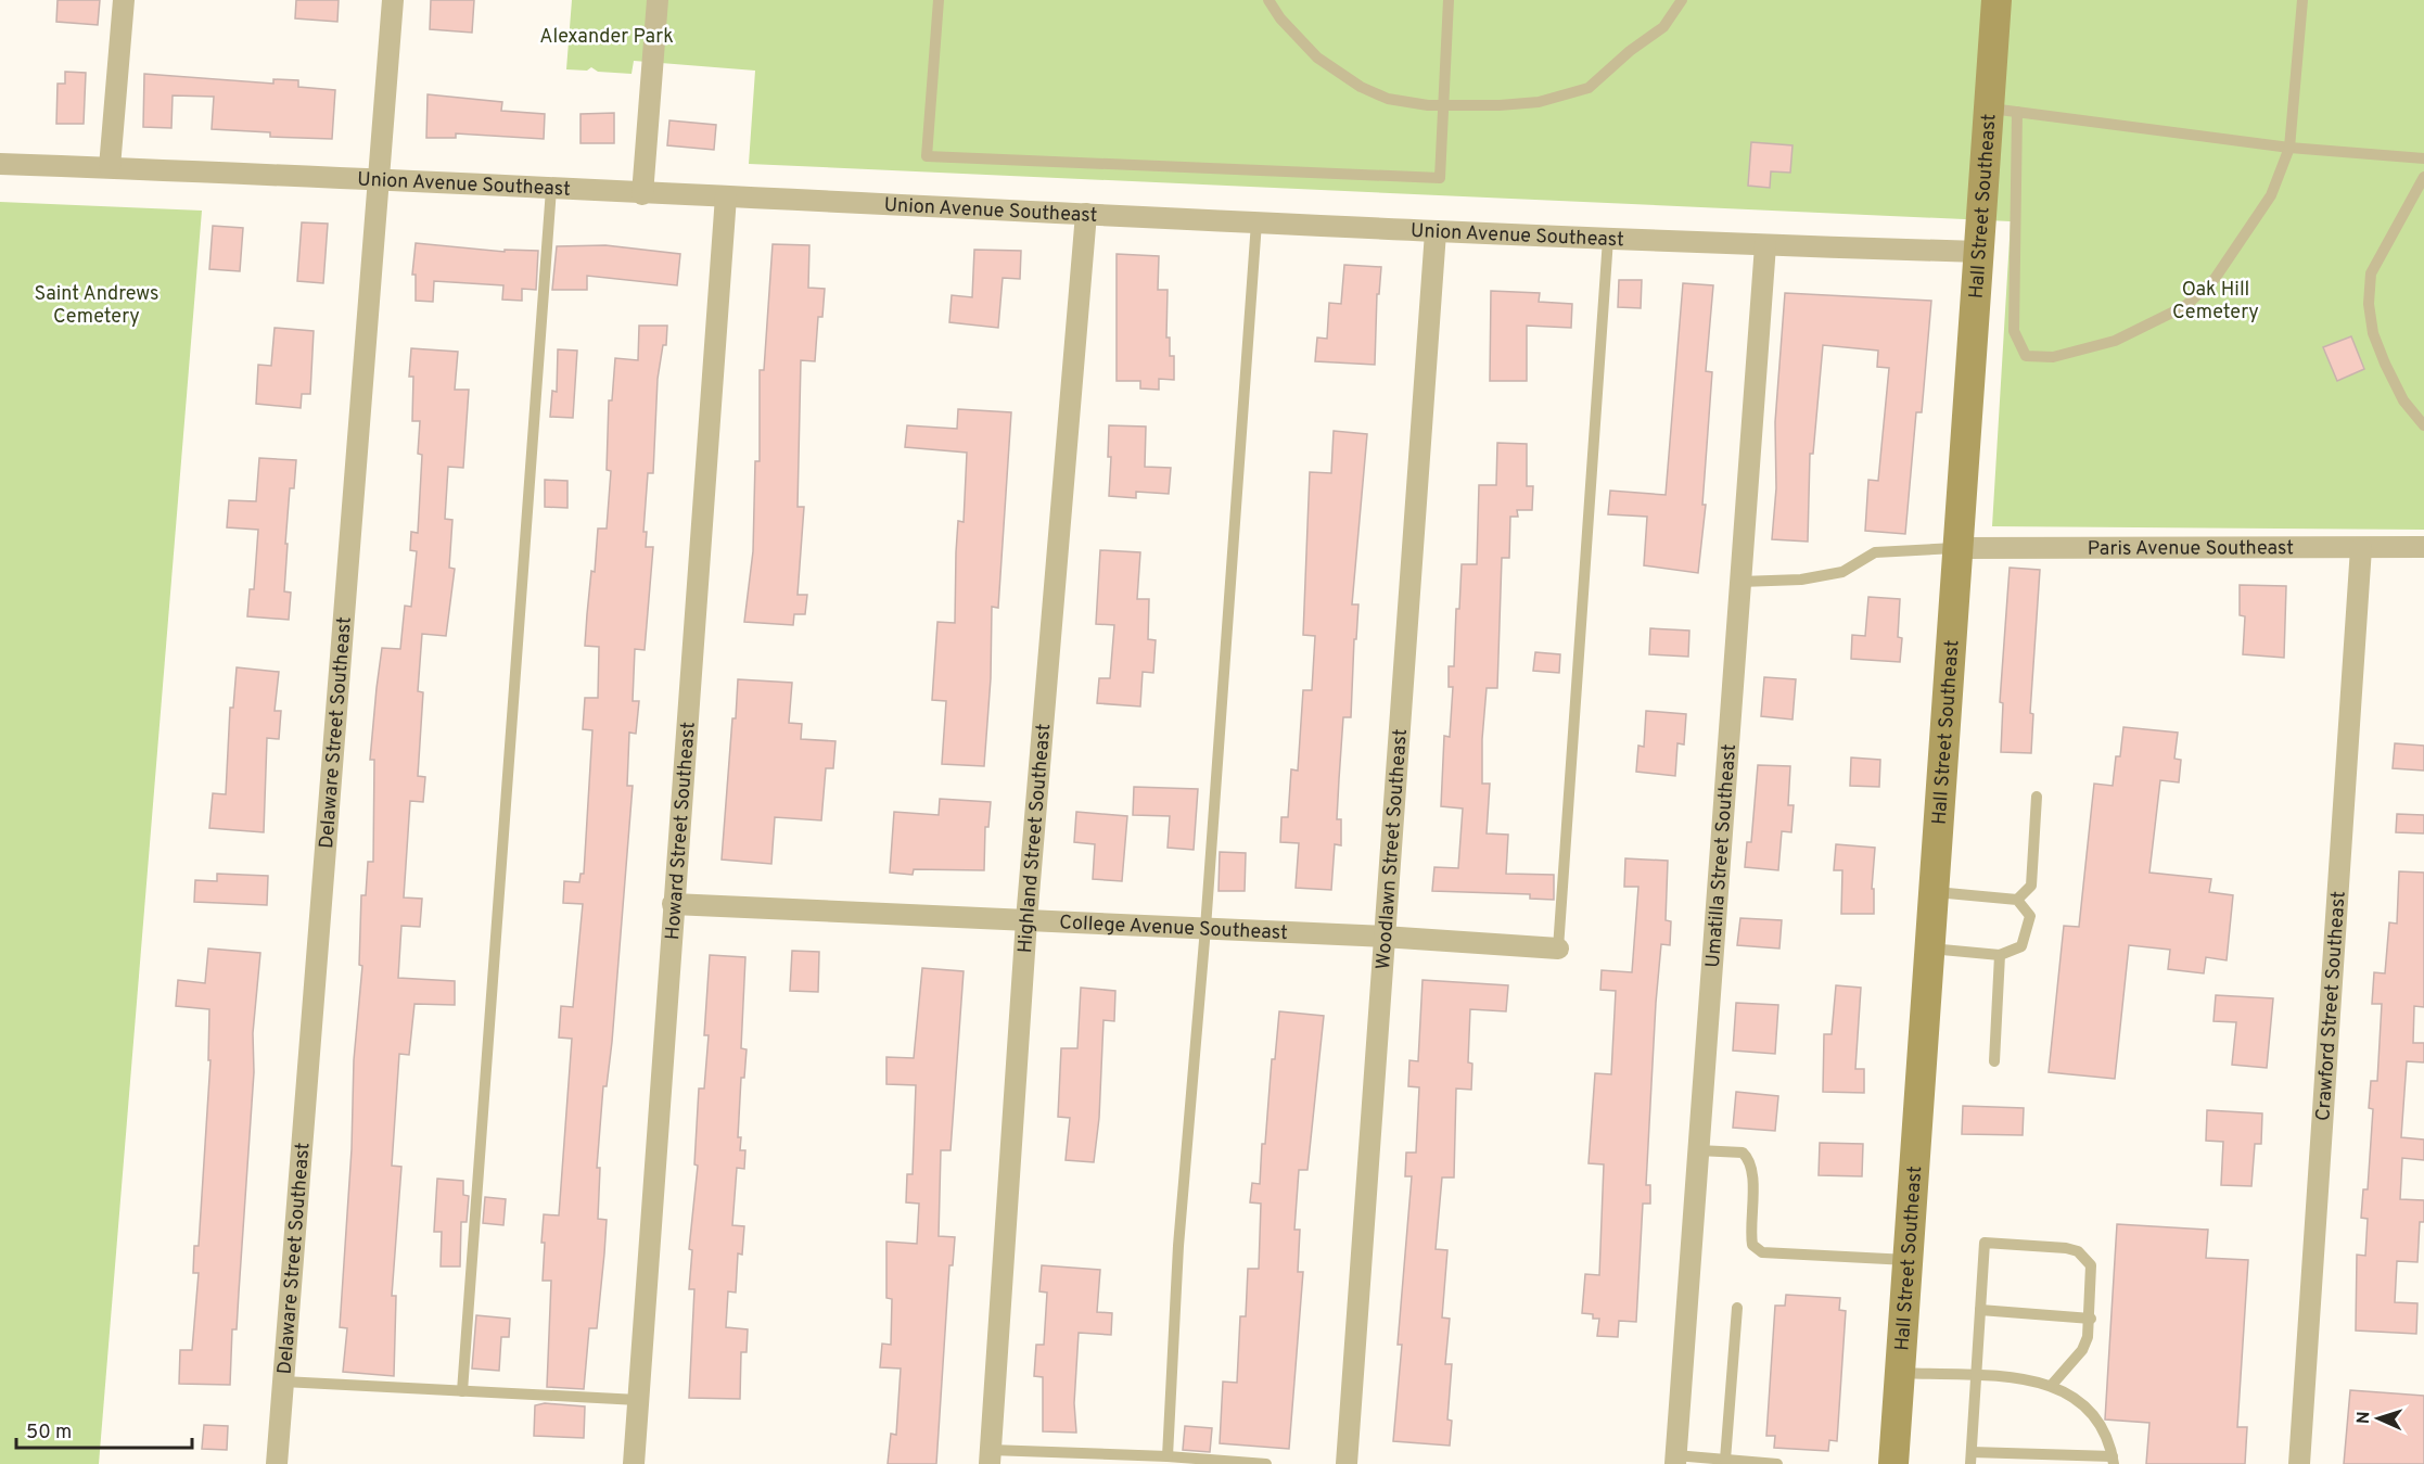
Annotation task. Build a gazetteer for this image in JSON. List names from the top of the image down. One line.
{"streets":{"main road":["Hall Street Southeast"],"street":["Union Avenue Southeast","Paris Avenue Southeast","Delaware Street Southeast","Howard Street Southeast","Highland Street Southeast","Woodlawn Street Southeast","Umatilla Street Southeast","College Avenue Southeast","Crawford Street Southeast"]},"crossings":[["Union Avenue Southeast","Hall Street Southeast"],["Union Avenue Southeast","Delaware Street Southeast"],["Union Avenue Southeast","Howard Street Southeast"],["Union Avenue Southeast","Highland Street Southeast"],["Union Avenue Southeast","Woodlawn Street Southeast"],["Union Avenue Southeast","Umatilla Street Southeast"],["Hall Street Southeast","Paris Avenue Southeast"],["Paris Avenue Southeast","Crawford Street Southeast"],["Howard Street Southeast","College Avenue Southeast"],["Highland Street Southeast","College Avenue Southeast"],["Woodlawn Street Southeast","College Avenue Southeast"]],"parks":["Alexander Park","Oak Hill Cemetery","Saint Andrews Cemetery"],"scale_bar":"50 m","north":"left"}
